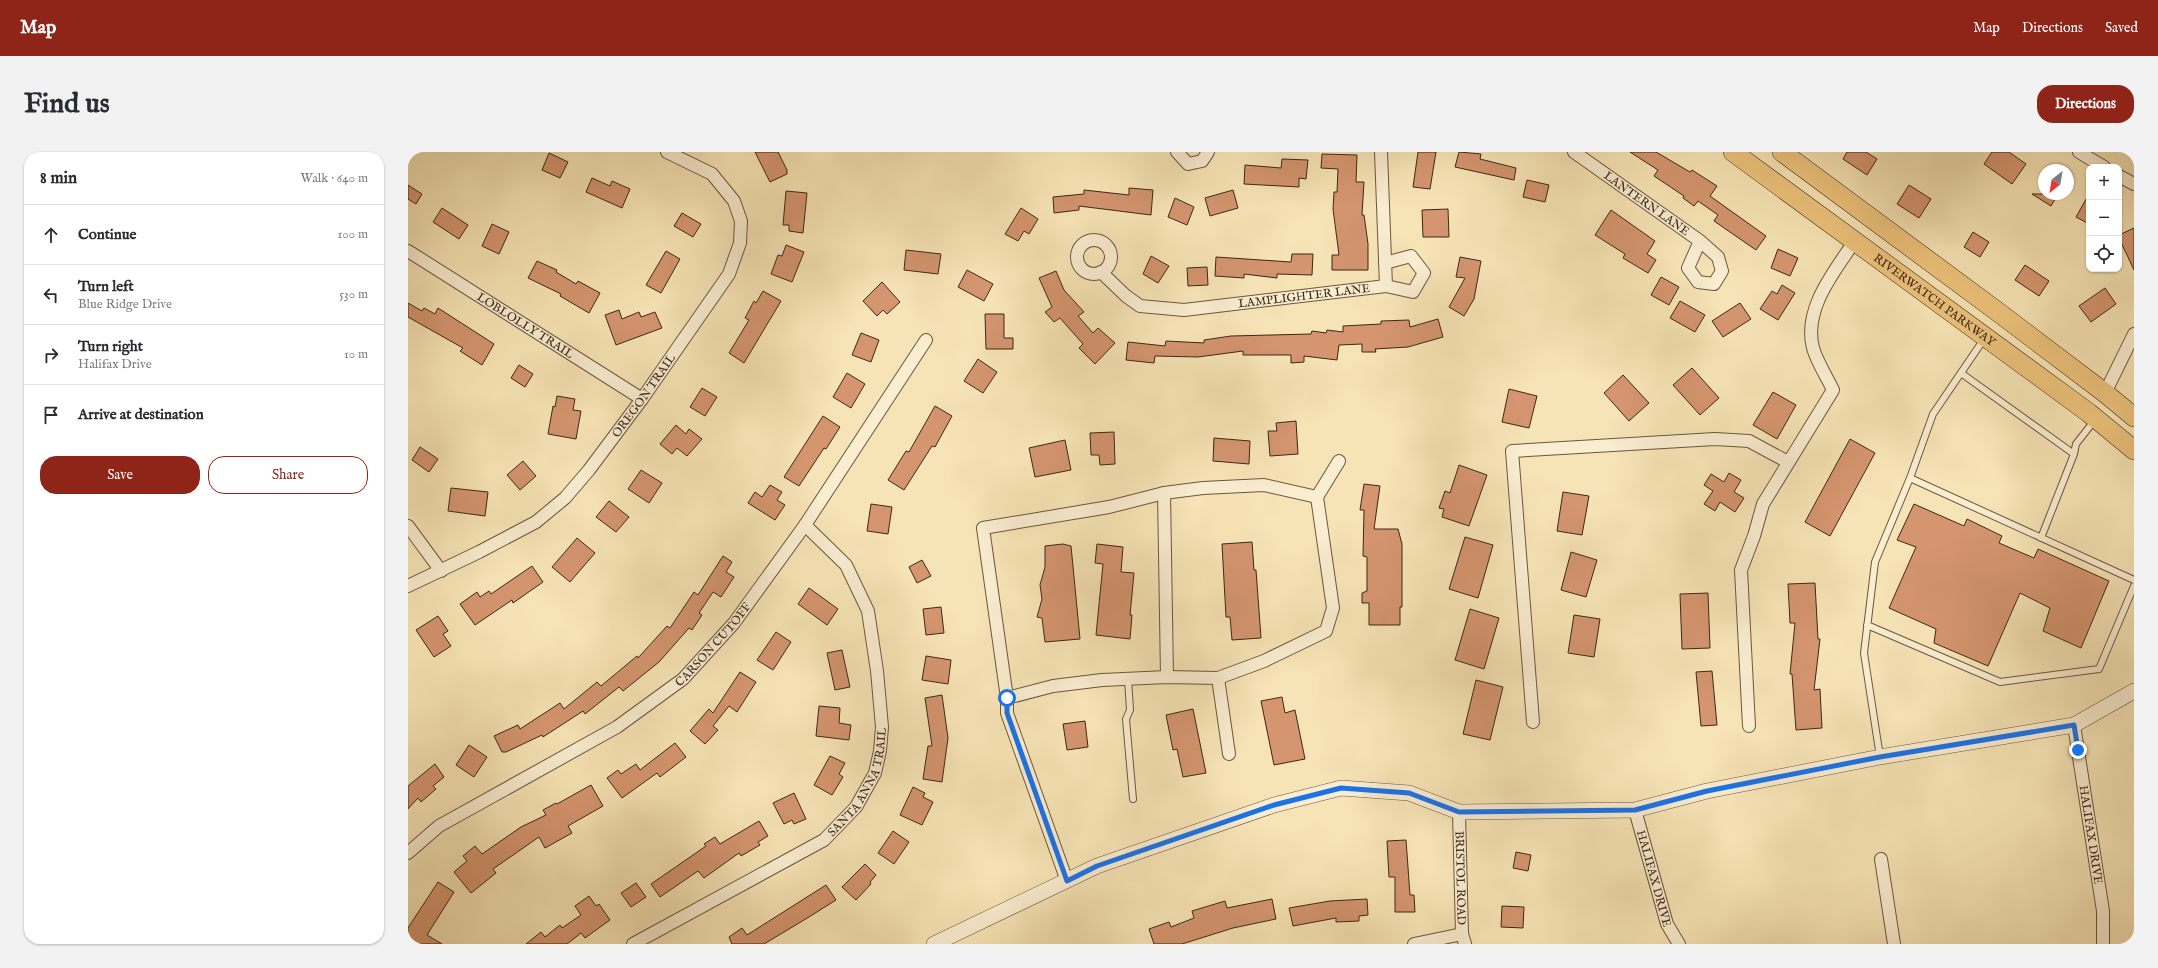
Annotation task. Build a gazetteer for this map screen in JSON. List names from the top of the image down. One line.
{"streets":{"main road":["RIVERWATCH PARKWAY"],"street":["LANTERN LANE","LAMPLIGHTER LANE","LOBLOLLY TRAIL","OREGON TRAIL","CARSON CUTOFF","SANTA ANNA TRAIL","HALIFAX DRIVE","BRISTOL ROAD"]},"crossings":[["LOBLOLLY TRAIL","OREGON TRAIL"],["CARSON CUTOFF","SANTA ANNA TRAIL"]],"north":"bottom left","page":{"header":"Map","nav":["Map","Directions","Saved"],"buttons":["Directions",["Save","Share"]],"title":"Find us","heading":["8 min","Walk · 640 m"],"map_buttons":["+","−"],"list":[["Continue","100 m"],["Turn left","Blue Ridge Drive","530 m"],["Turn right","Halifax Drive","10 m"],"Arrive at destination"]}}
